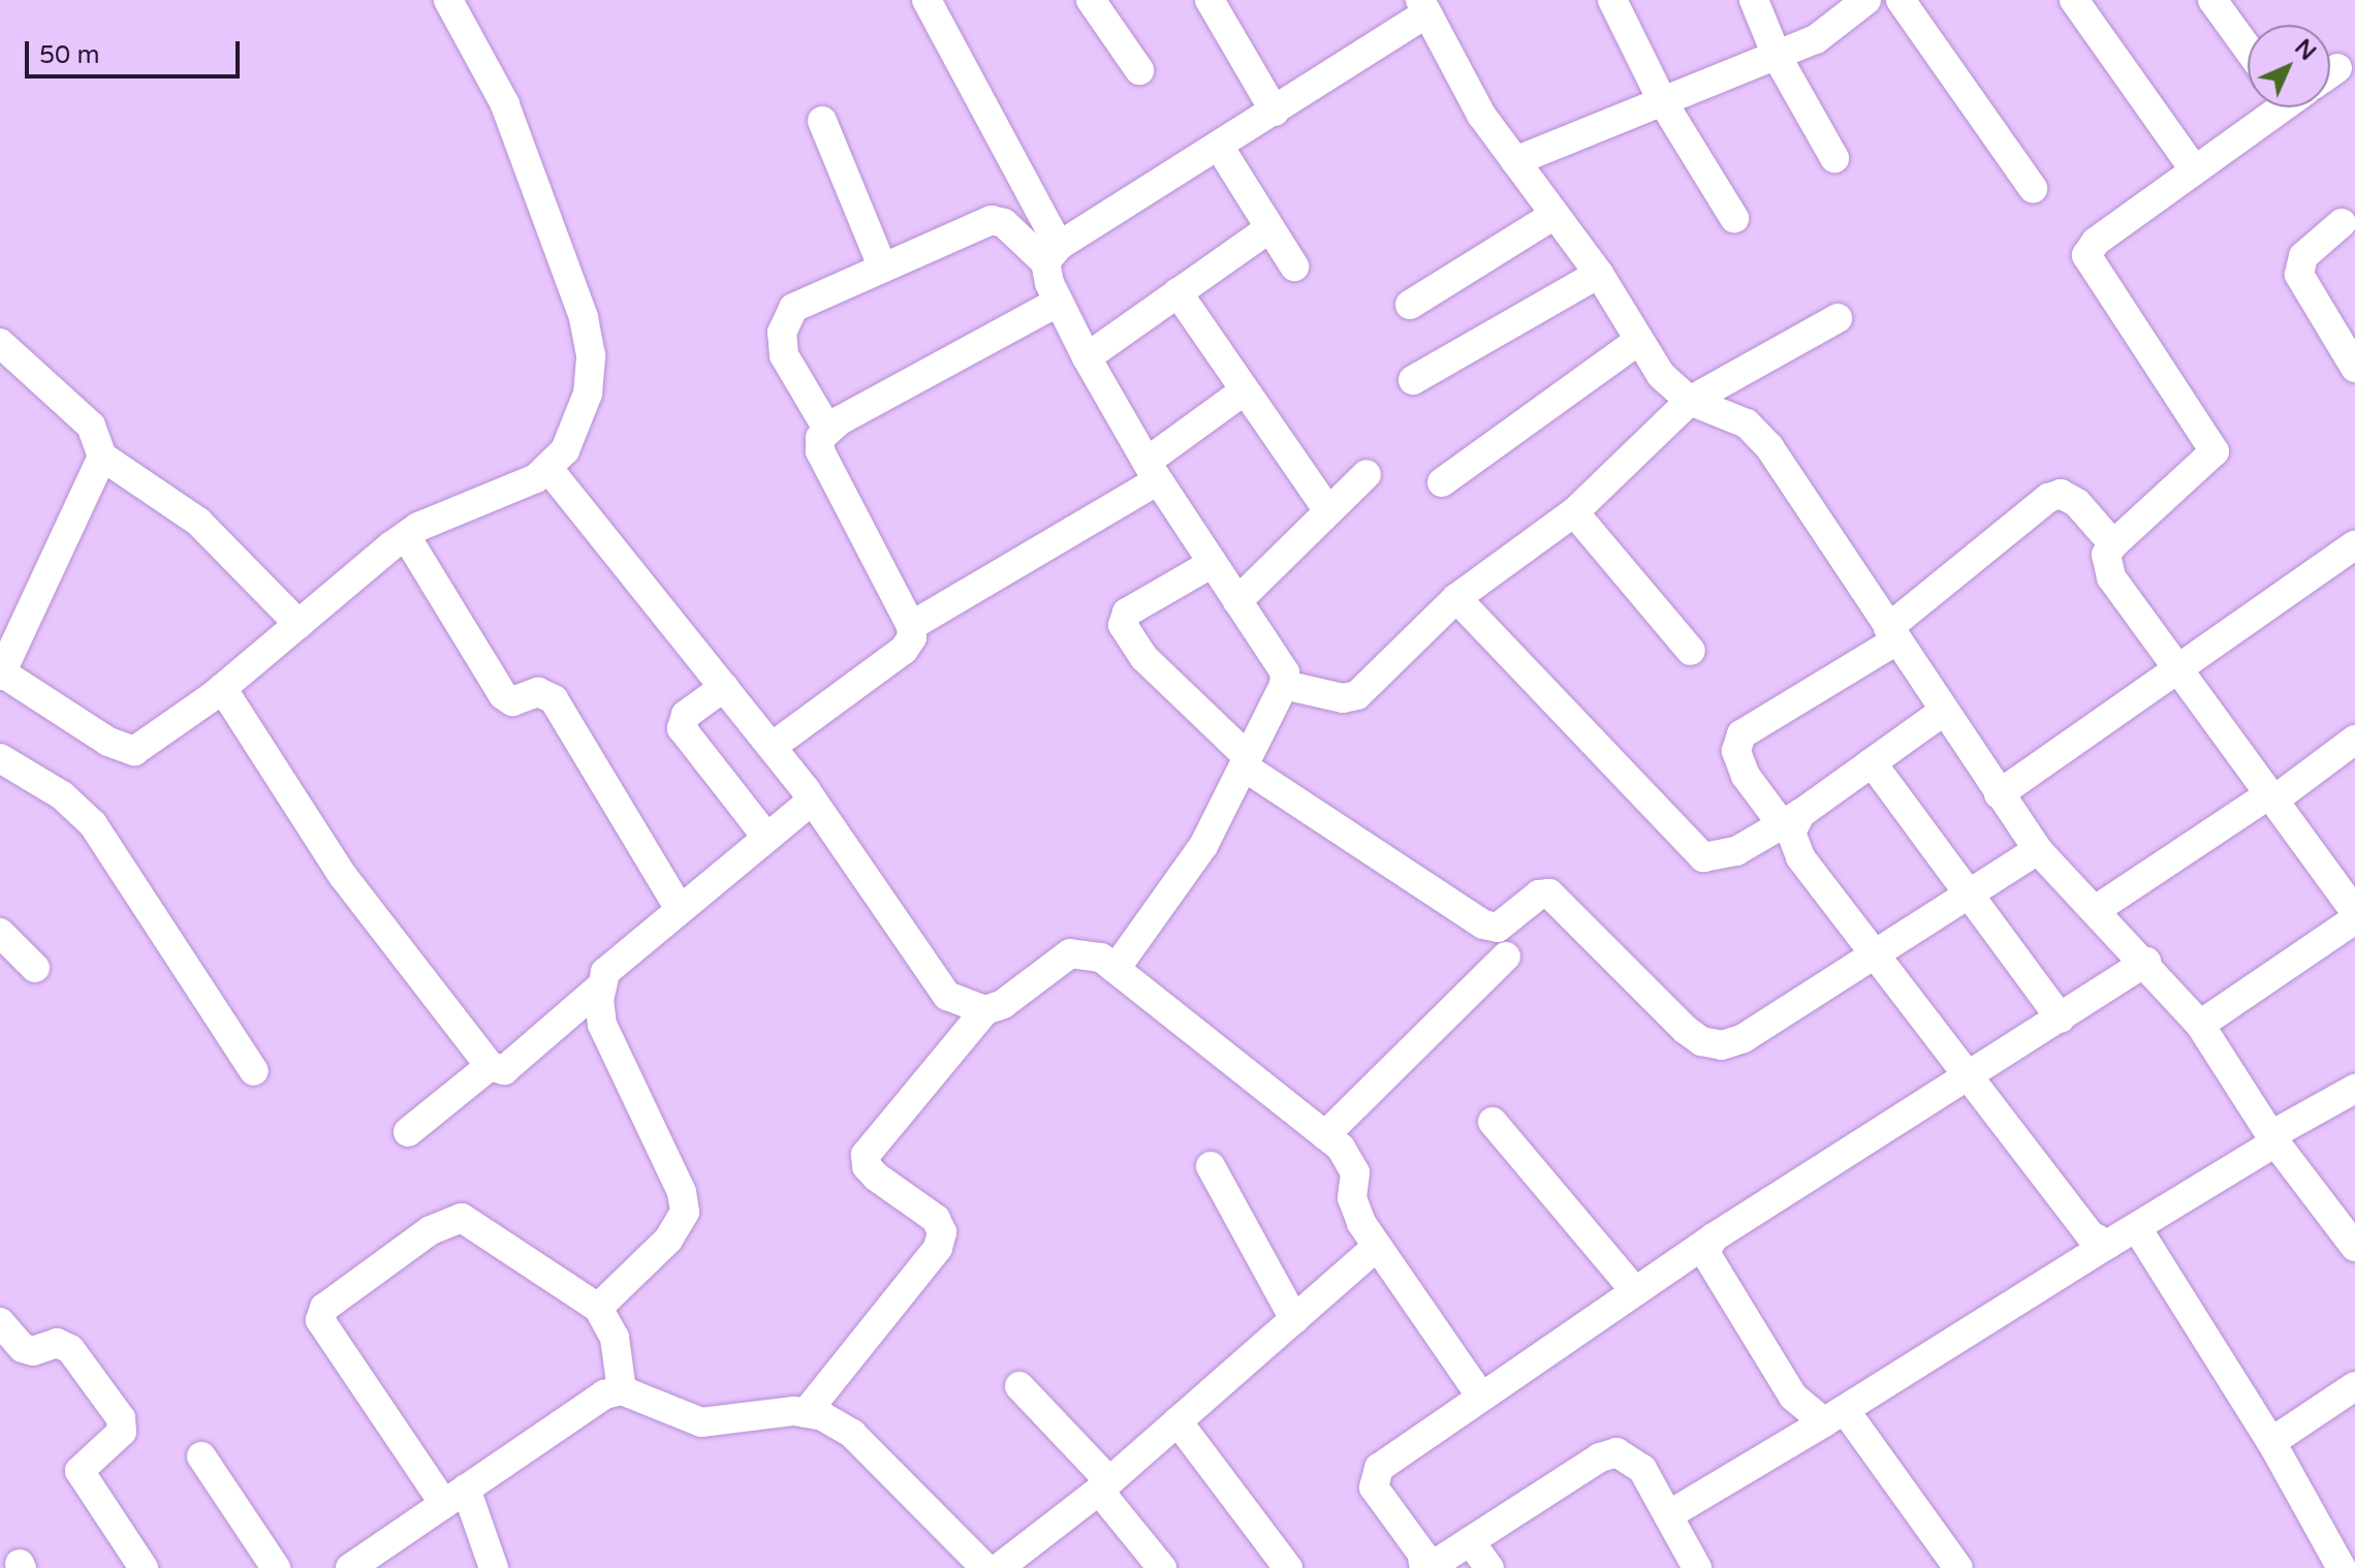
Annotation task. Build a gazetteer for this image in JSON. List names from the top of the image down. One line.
{"scale_bar":"50 m","north":"top right"}
